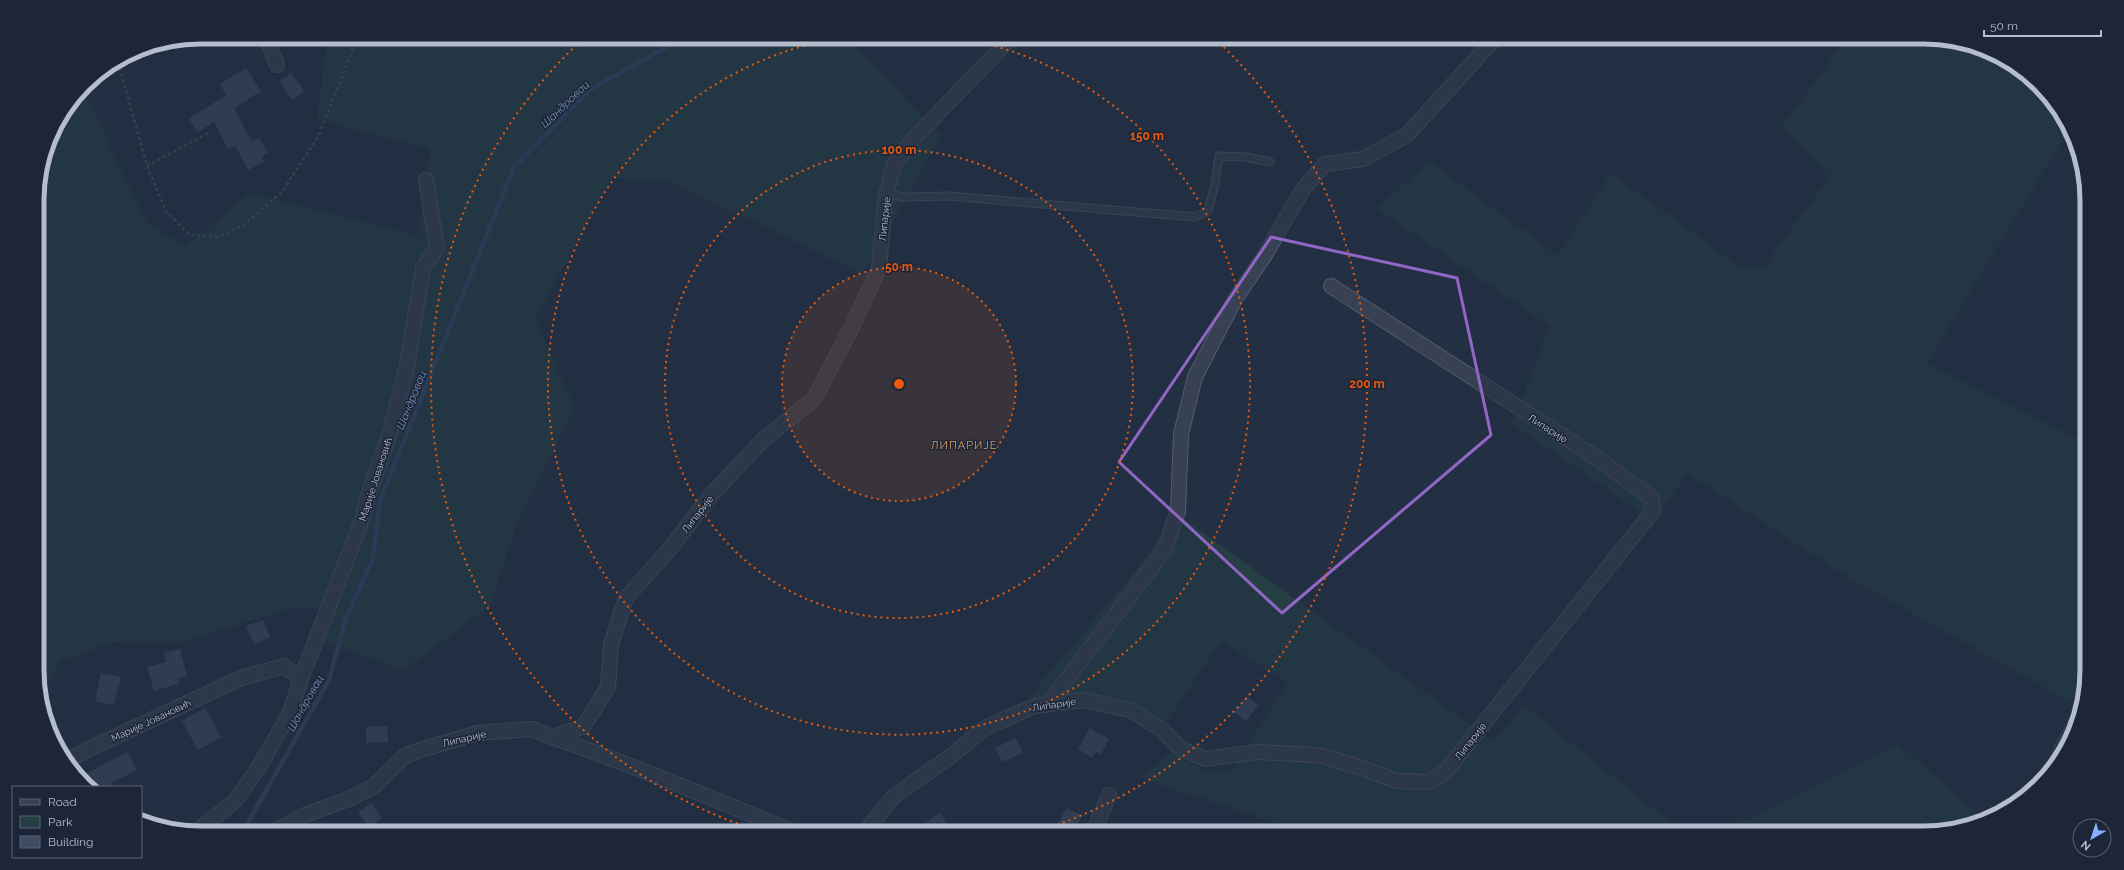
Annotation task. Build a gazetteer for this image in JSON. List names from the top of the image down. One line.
{"streets":{"street":["Липарије","Марије Јовановић"]},"districts":["ЛИПАРИЈЕ"],"water":["Шандровац"],"legend":["Road","Park","Building"],"scale_bar":"50 m","north":"bottom left","rings":["150 m","100 m","50 m","200 m"]}
